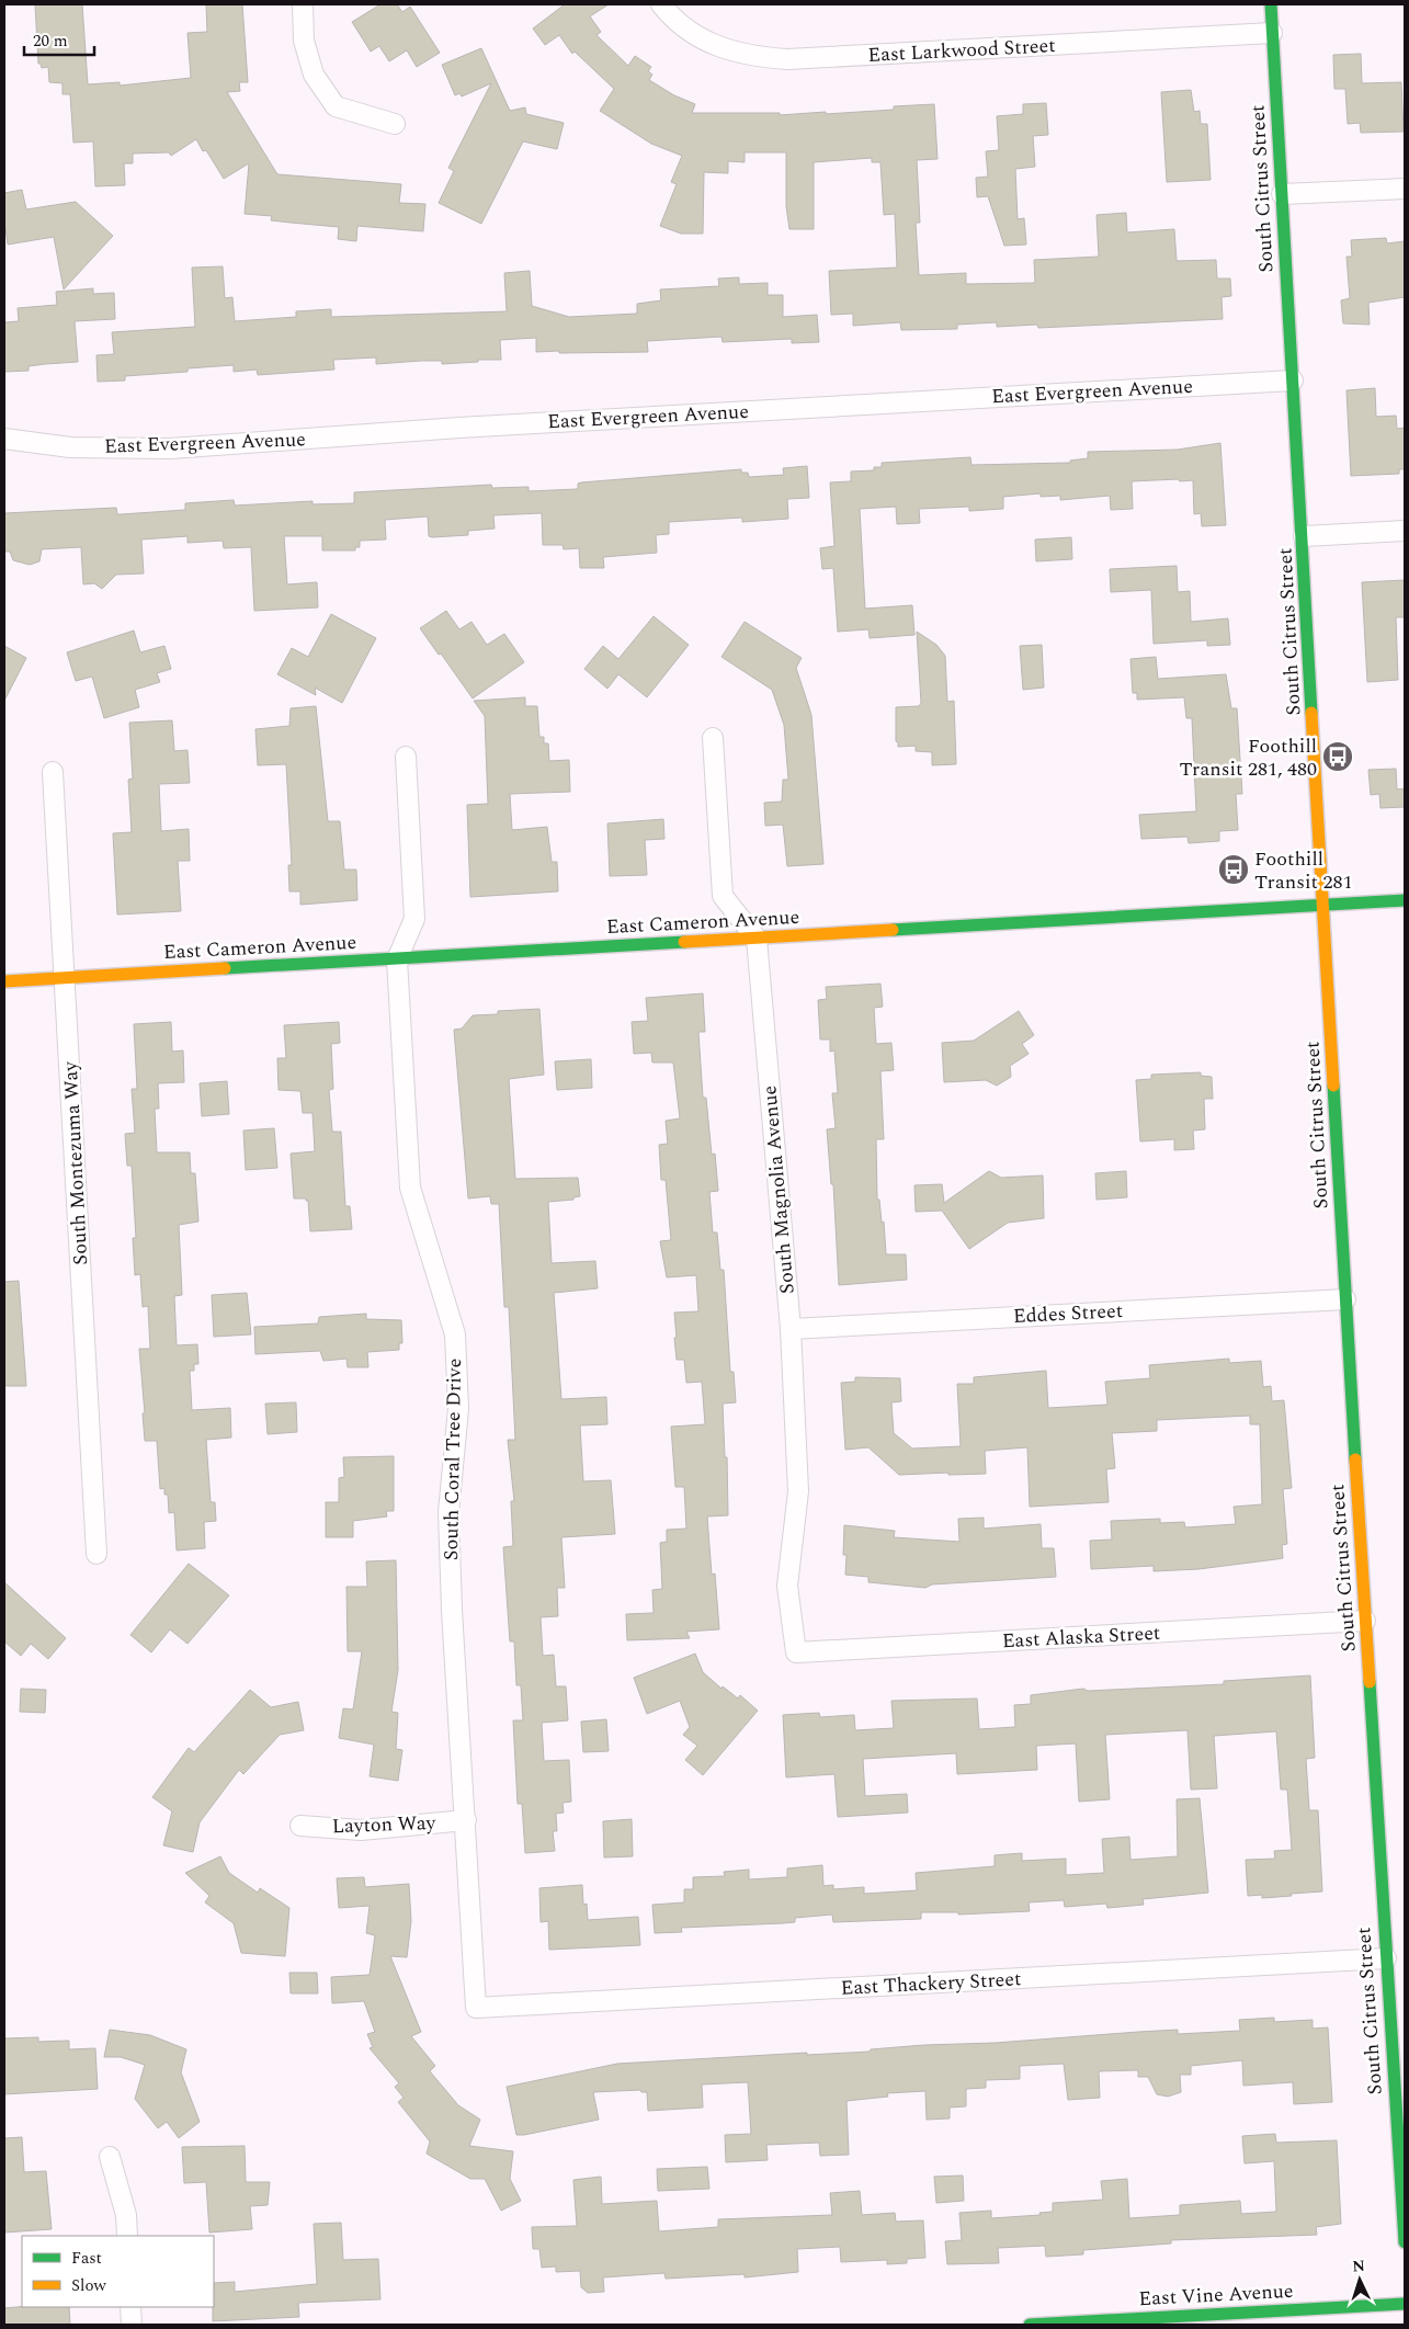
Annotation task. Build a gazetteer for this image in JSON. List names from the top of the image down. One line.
{"streets":{"main road":["South Citrus Street","East Cameron Avenue","East Vine Avenue"],"street":["East Larkwood Street","East Evergreen Avenue","South Montezuma Way","South Magnolia Avenue","Eddes Street","South Coral Tree Drive","East Alaska Street","Layton Way","East Thackery Street"]},"crossings":[["East Larkwood Street","South Citrus Street"],["South Citrus Street","East Evergreen Avenue"],["South Citrus Street","East Cameron Avenue"],["South Citrus Street","Eddes Street"],["South Citrus Street","East Alaska Street"],["South Citrus Street","East Thackery Street"],["East Cameron Avenue","South Montezuma Way"],["East Cameron Avenue","South Magnolia Avenue"],["East Cameron Avenue","South Coral Tree Drive"],["South Magnolia Avenue","Eddes Street"],["South Magnolia Avenue","East Alaska Street"],["South Coral Tree Drive","Layton Way"],["South Coral Tree Drive","East Thackery Street"]],"places":{"bus stop":["Foothill Transit 281, 480","Foothill Transit 281"]},"legend":["Fast","Slow"],"scale_bar":"20 m","north":"top"}
